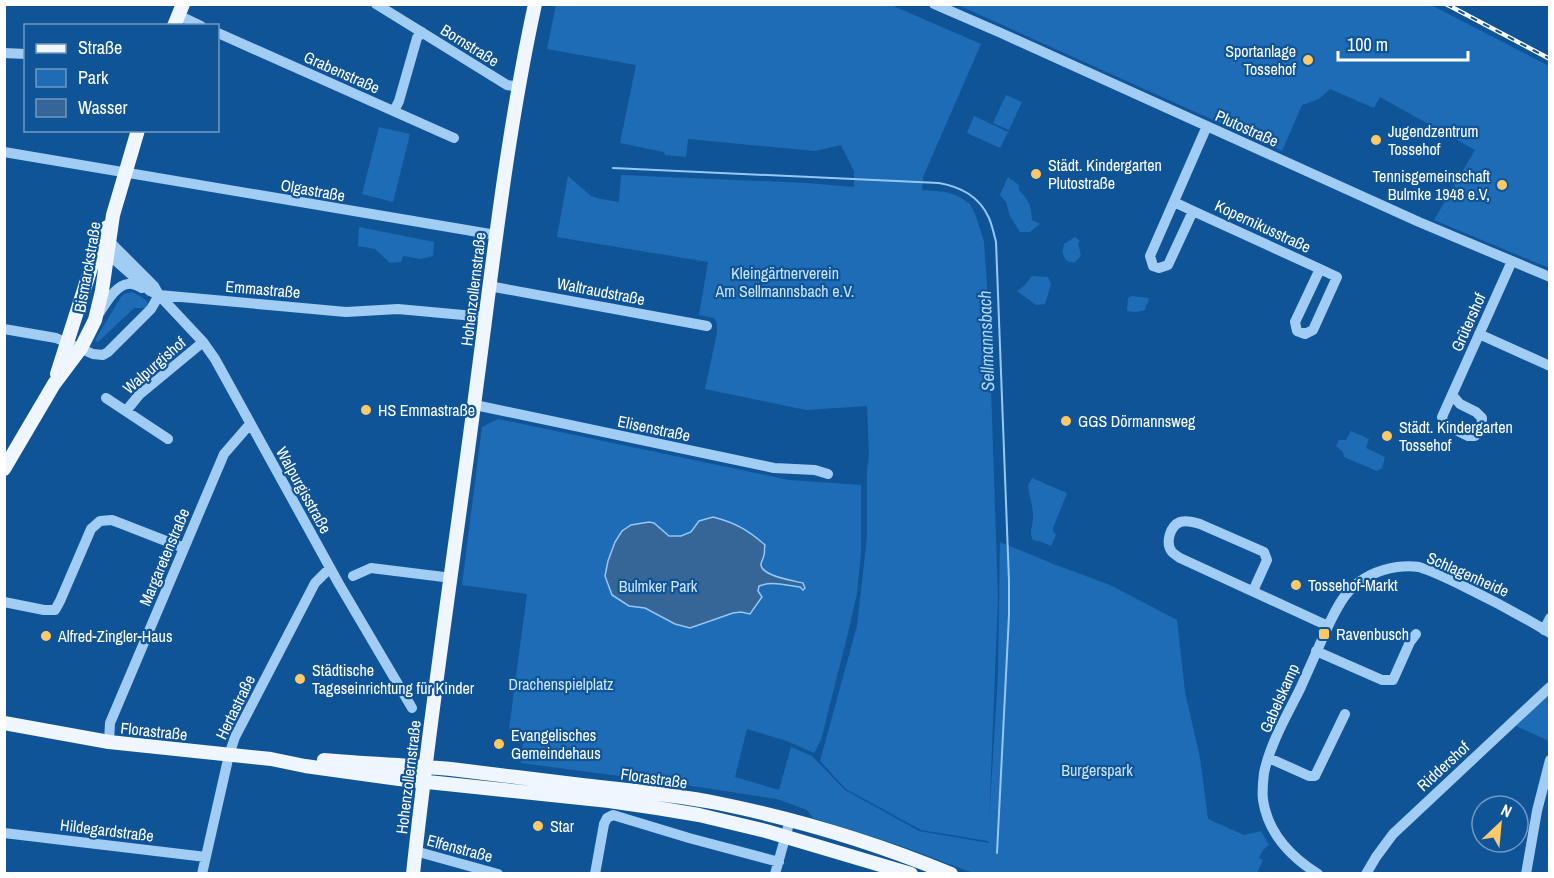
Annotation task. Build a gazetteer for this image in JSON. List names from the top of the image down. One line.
{"streets":{"main road":["Bismarckstraße","Hohenzollernstraße","Florastraße"],"street":["Bornstraße","Grabenstraße","Plutostraße","Olgastraße","Kopernikusstraße","Emmastraße","Waltraudstraße","Grütershof","Walpurgishof","Elisenstraße","Walpurgisstraße","Margaretenstraße","Schlagenheide","Gabelskamp","Hertastraße","Riddershof","Hildegardstraße","Elfenstraße"]},"crossings":[["Bornstraße","Hohenzollernstraße"],["Plutostraße","Kopernikusstraße"],["Plutostraße","Grütershof"],["Olgastraße","Bismarckstraße"],["Olgastraße","Hohenzollernstraße"],["Bismarckstraße","Emmastraße"],["Bismarckstraße","Walpurgisstraße"],["Emmastraße","Hohenzollernstraße"],["Emmastraße","Walpurgisstraße"],["Hohenzollernstraße","Waltraudstraße"],["Hohenzollernstraße","Elisenstraße"],["Hohenzollernstraße","Florastraße"],["Hohenzollernstraße","Elfenstraße"],["Walpurgishof","Walpurgisstraße"],["Walpurgisstraße","Margaretenstraße"],["Walpurgisstraße","Hertastraße"],["Margaretenstraße","Florastraße"],["Schlagenheide","Gabelskamp"],["Hertastraße","Florastraße"],["Hertastraße","Hildegardstraße"]],"water":["Sellmannsbach"],"parks":["Kleingärtnerverein Am Sellmannsbach e.V.","Bulmker Park","Drachenspielplatz","Burgerspark"],"places":{"other":["Sportanlage Tossehof","Jugendzentrum Tossehof","Städt. Kindergarten Plutostraße","Tennisgemeinschaft Bulmke 1948 e.V,","HS Emmastraße","GGS Dörmannsweg","Städt. Kindergarten Tossehof","Tossehof-Markt","Alfred-Zingler-Haus","Städtische Tageseinrichtung für Kinder","Evangelisches Gemeindehaus","Star"],"transit":["Ravenbusch"]},"legend":["Straße","Park","Wasser"],"scale_bar":"100 m","north":"top right"}
